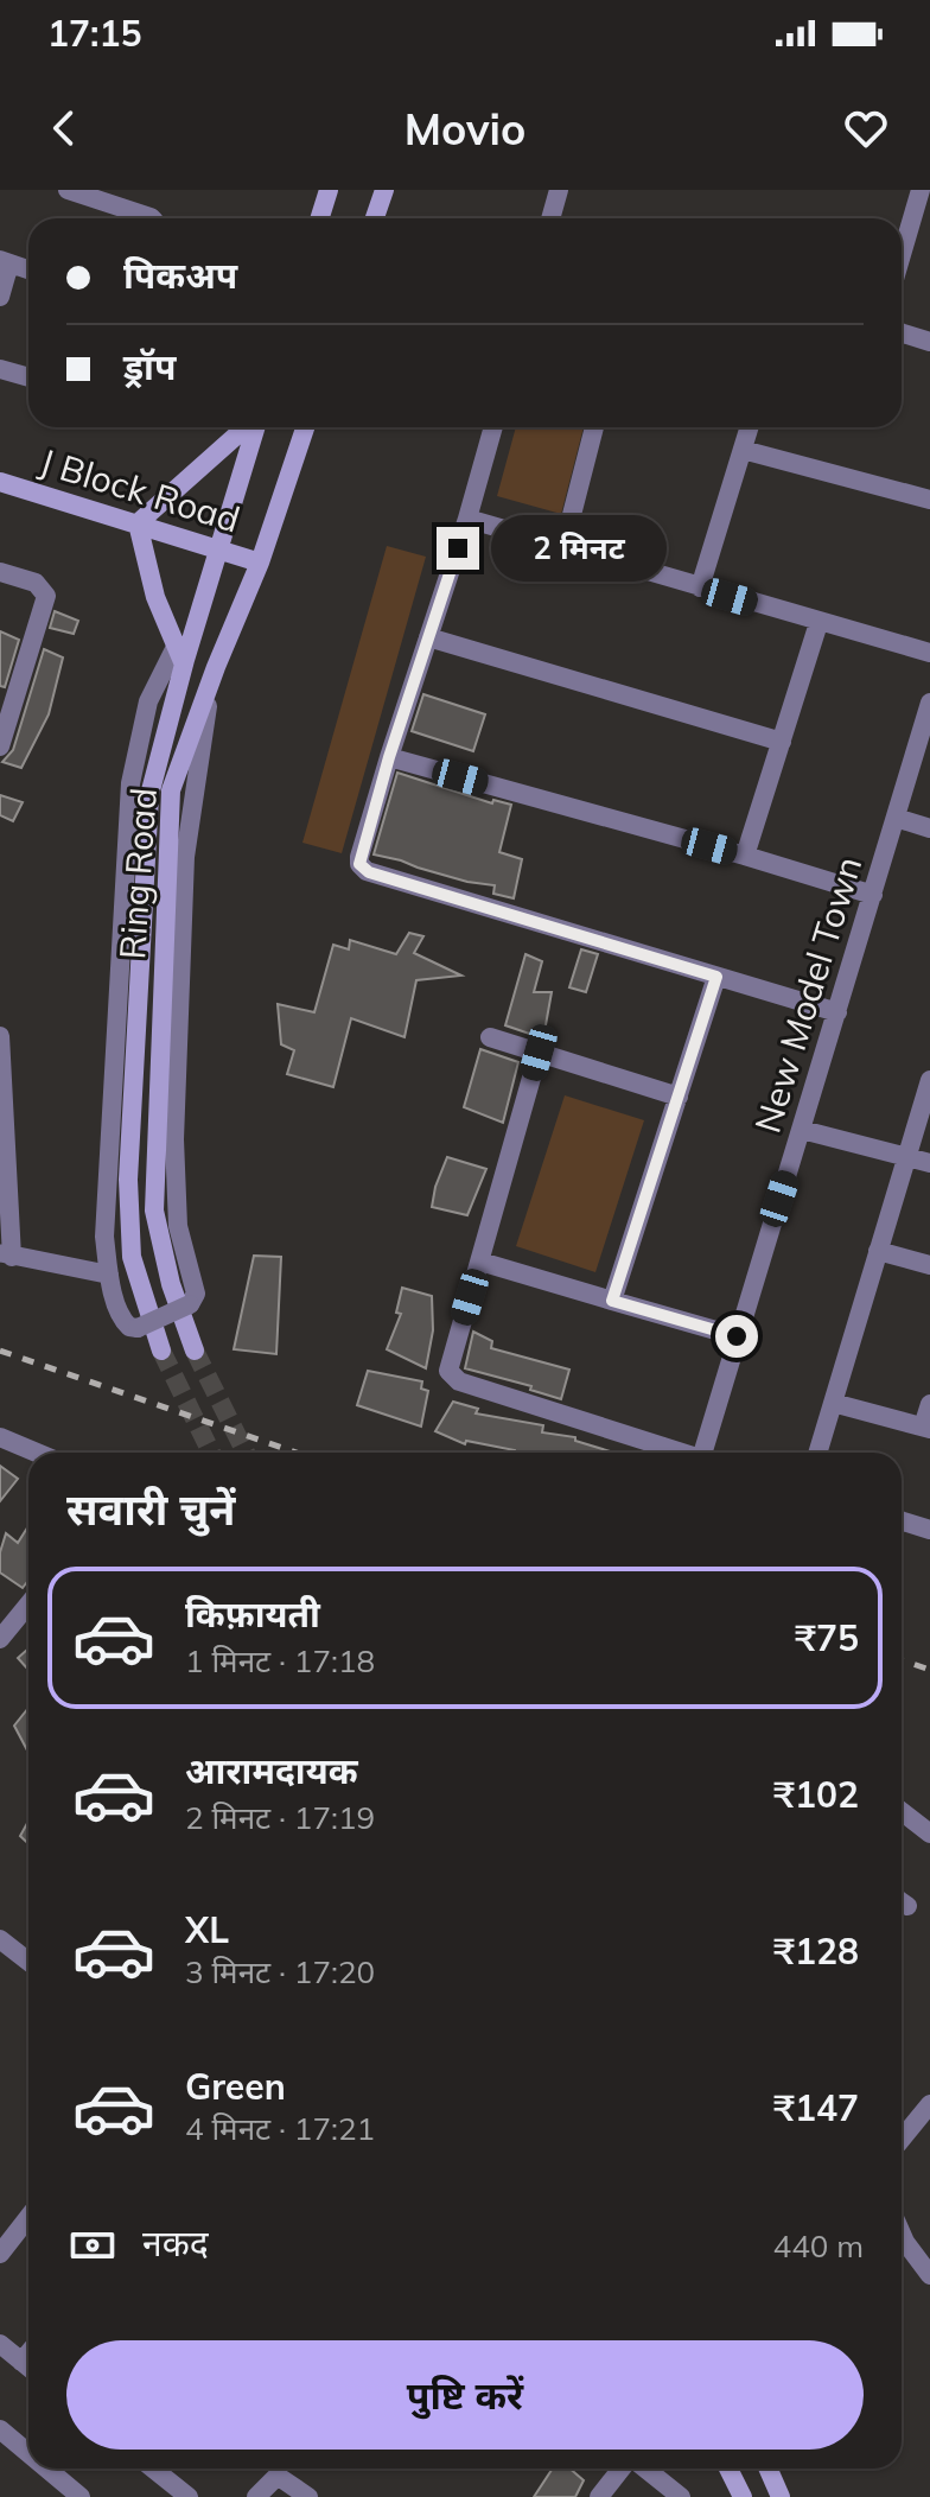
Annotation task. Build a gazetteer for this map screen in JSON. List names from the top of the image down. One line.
{"streets":{"street":["J Block Road","Ring Road","New Model Town"]},"crossings":[["J Block Road","Ring Road"]],"page":{"status":"17:15","header":"Movio","banner":["पिकअप","ड्रॉप"],"bubble":"2 मिनट","heading":"सवारी चुनें","list":[{"name":"किफ़ायती","note":"1 मिनट · 17:18","value":"₹75"},{"name":"आरामदायक","note":"2 मिनट · 17:19","value":"₹102"},{"name":"XL","note":"3 मिनट · 17:20","value":"₹128"},{"name":"Green","note":"4 मिनट · 17:21","value":"₹147"}],"pay":["नकद","440 m"],"buttons":"पुष्टि करें"}}
